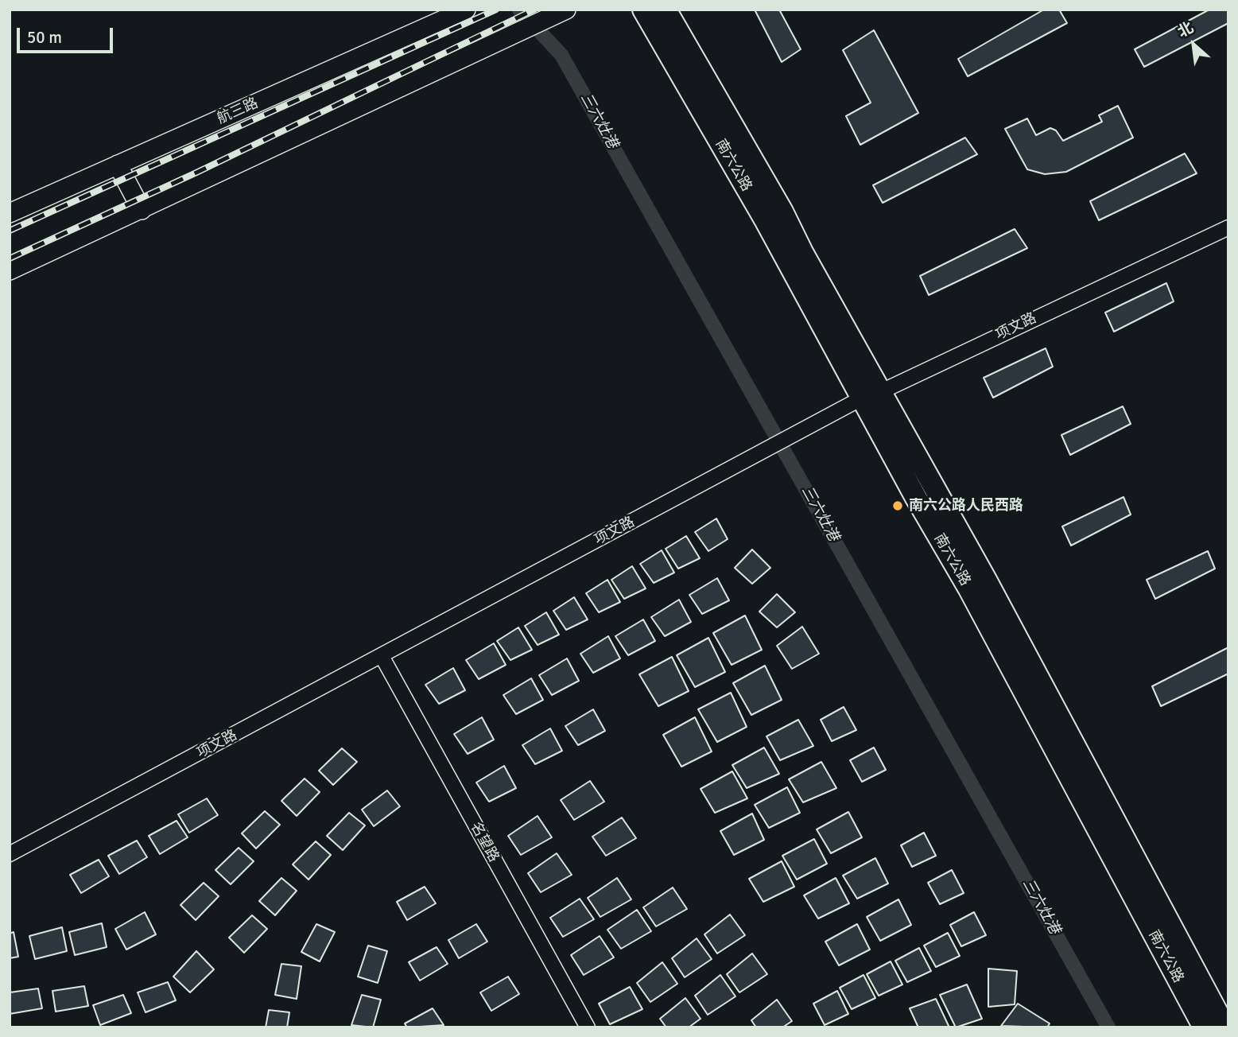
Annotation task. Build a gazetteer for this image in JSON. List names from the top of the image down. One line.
{"streets":{"highway":["南六公路"],"main road":["航三路"],"street":["项文路","名望路"]},"crossings":[["南六公路","项文路"],["项文路","名望路"]],"water":["三六灶港"],"places":["南六公路人民西路"],"scale_bar":"50 m","north":"top left"}
